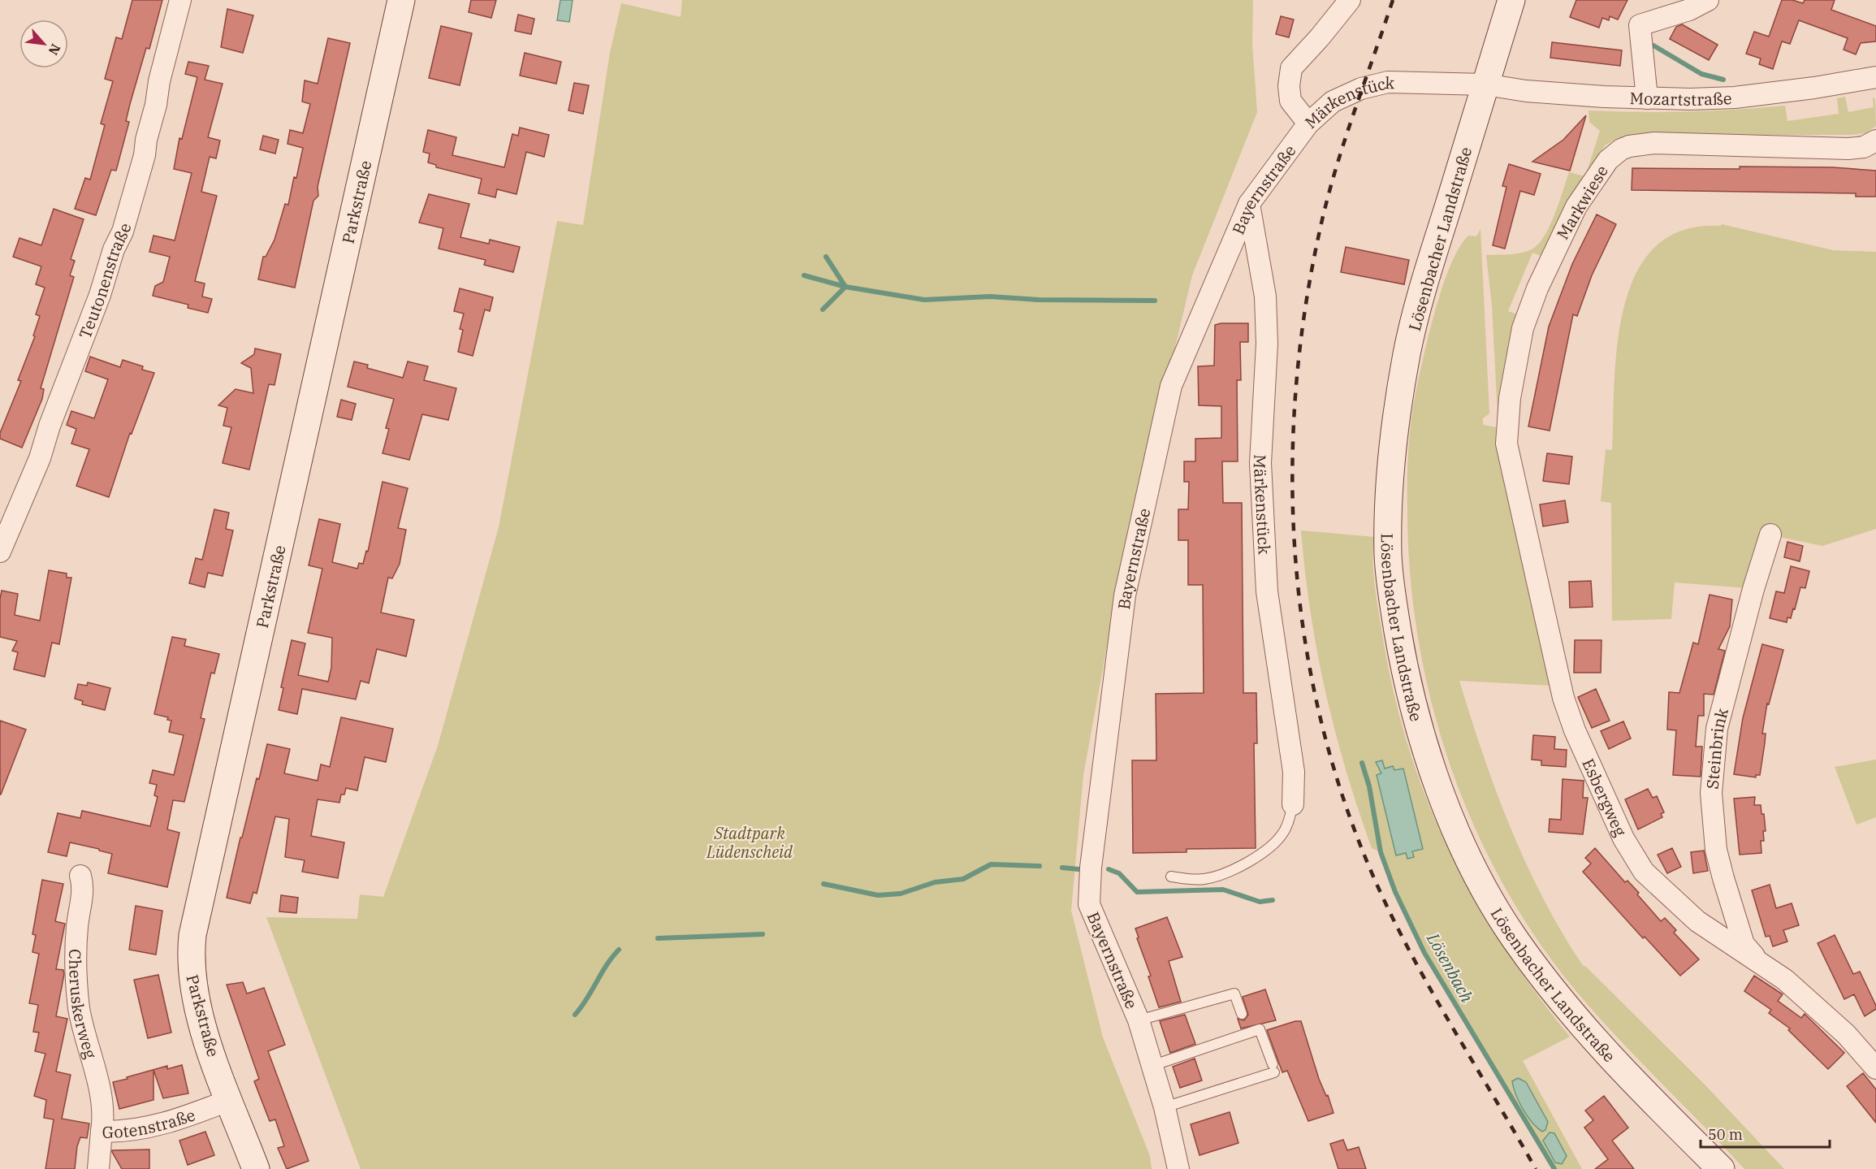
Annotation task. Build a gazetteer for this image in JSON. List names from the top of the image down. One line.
{"streets":{"main road":["Parkstraße","Lösenbacher Landstraße"],"street":["Mozartstraße","Märkenstück","Bayernstraße","Markwiese","Teutonenstraße","Steinbrink","Esbergweg","Cheruskerweg","Gotenstraße"]},"crossings":[["Mozartstraße","Märkenstück"],["Mozartstraße","Lösenbacher Landstraße"],["Märkenstück","Bayernstraße"],["Märkenstück","Lösenbacher Landstraße"],["Parkstraße","Gotenstraße"],["Markwiese","Esbergweg"],["Steinbrink","Esbergweg"],["Cheruskerweg","Gotenstraße"]],"water":["Lösenbach"],"parks":["Stadtpark Lüdenscheid"],"scale_bar":"50 m","north":"bottom right"}
